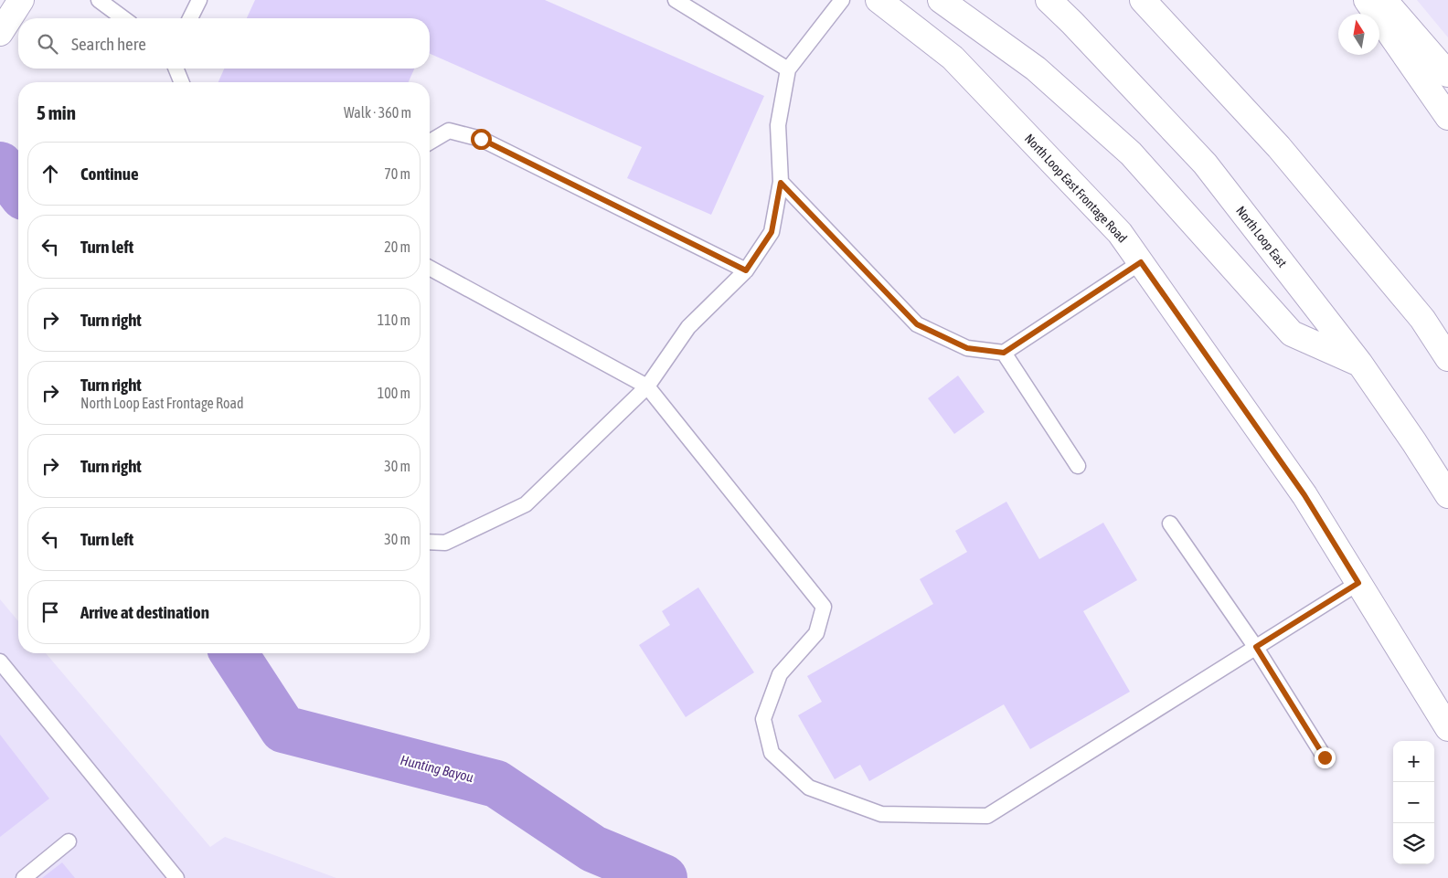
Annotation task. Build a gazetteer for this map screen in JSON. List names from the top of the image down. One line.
{"streets":{"main road":["North Loop East Frontage Road","North Loop East"]},"water":["Hunting Bayou"],"north":"top","page":{"search":"Search here","heading":["5 min","Walk · 360 m"],"list":[["Continue","70 m"],["Turn left","20 m"],["Turn right","110 m"],["Turn right","North Loop East Frontage Road","100 m"],["Turn right","30 m"],["Turn left","30 m"],"Arrive at destination"],"map_buttons":["+","−"]}}
